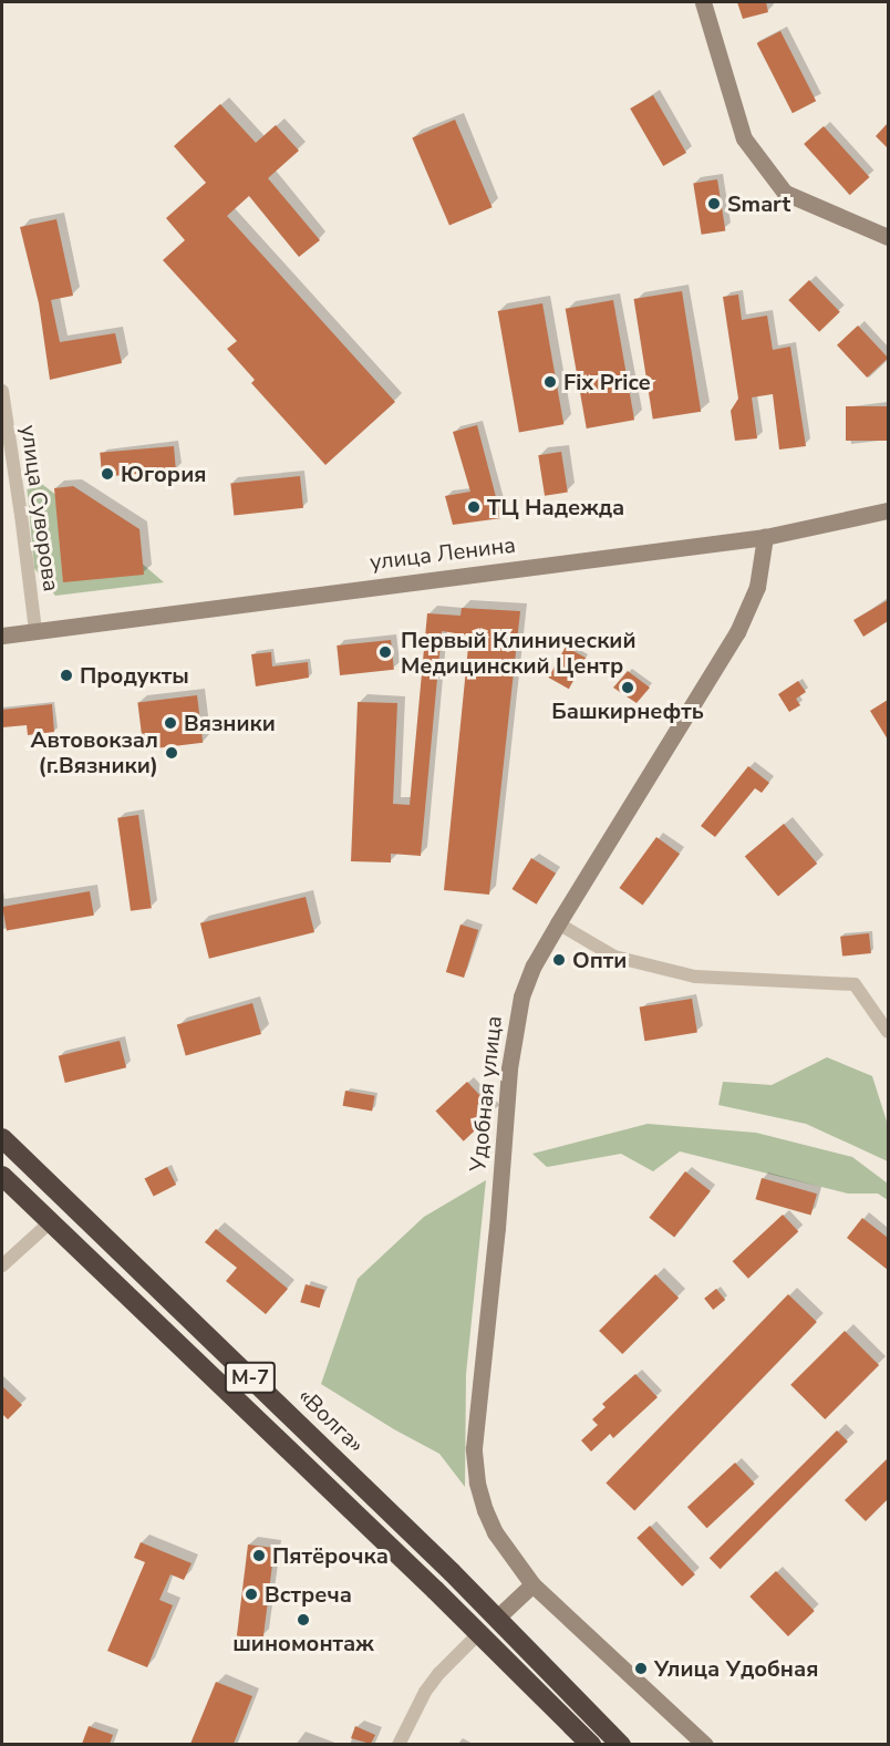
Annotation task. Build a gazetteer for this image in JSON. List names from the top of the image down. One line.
{"streets":{"highway":["М-7","«Волга»"],"main road":["улица Ленина","Удобная улица"],"street":["улица Суворова"]},"crossings":[["улица Суворова","улица Ленина"],["улица Ленина","Удобная улица"]],"places":["Smart","Fix Price","Югория","ТЦ Надежда","Первый Клинический Медицинский Центр","Продукты","Башкирнефть","Вязники","Автовокзал (г.Вязники)","Опти","Пятёрочка","Встреча","шиномонтаж","Улица Удобная"]}
